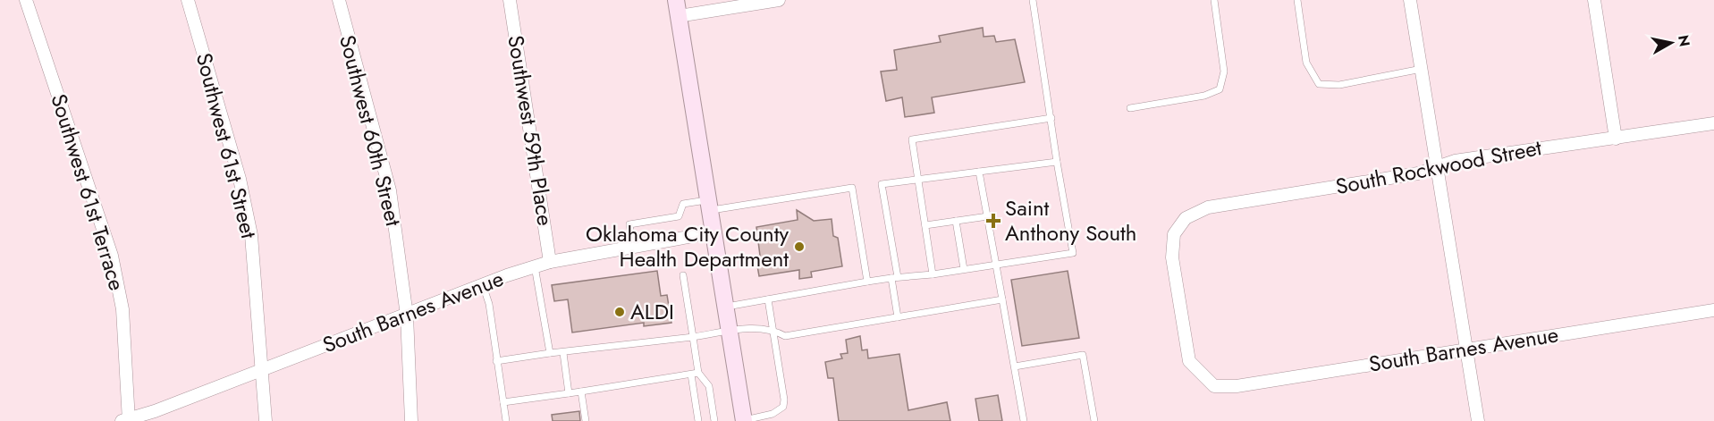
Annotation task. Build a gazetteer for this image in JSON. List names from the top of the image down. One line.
{"streets":{"street":["Southwest 60th Street","Southwest 59th Place","Southwest 61st Street","South Rockwood Street","Southwest 61st Terrace","South Barnes Avenue"]},"crossings":[["Southwest 60th Street","South Barnes Avenue"],["Southwest 59th Place","South Barnes Avenue"],["Southwest 61st Street","South Barnes Avenue"],["South Rockwood Street","South Barnes Avenue"],["Southwest 61st Terrace","South Barnes Avenue"]],"places":{"health":["Saint Anthony South"],"other":["Oklahoma City County Health Department","ALDI"]},"north":"right"}
